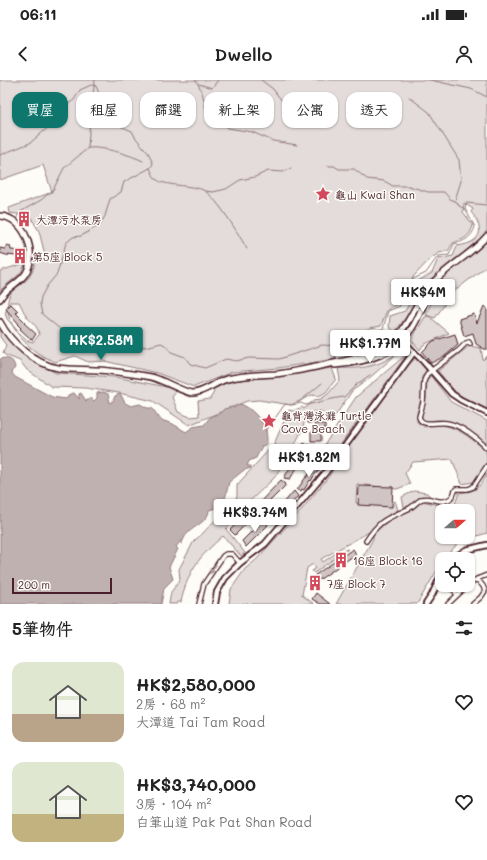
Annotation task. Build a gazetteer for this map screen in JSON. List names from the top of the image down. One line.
{"places":{"place":["龜山 Kwai Shan","龜背灣泳灘 Turtle Cove Beach"],"building":["大潭污水泵房","第5座 Block 5","16座 Block 16","7座 Block 7"]},"scale_bar":"200 m","north":"right","page":{"status":"06:11","header":"Dwello","chip":["買屋","租屋","篩選","新上架","公寓","透天"],"price":["HK$4M","HK$2.58M","HK$1.77M","HK$1.82M","HK$3.74M"],"scale":"200 m","heading":"5筆物件","list":[{"name":"HK$2,580,000","note":"2房 · 68 m² · 大潭道 Tai Tam Road"},{"name":"HK$3,740,000","note":"3房 · 104 m² · 白筆山道 Pak Pat Shan Road"}]}}
